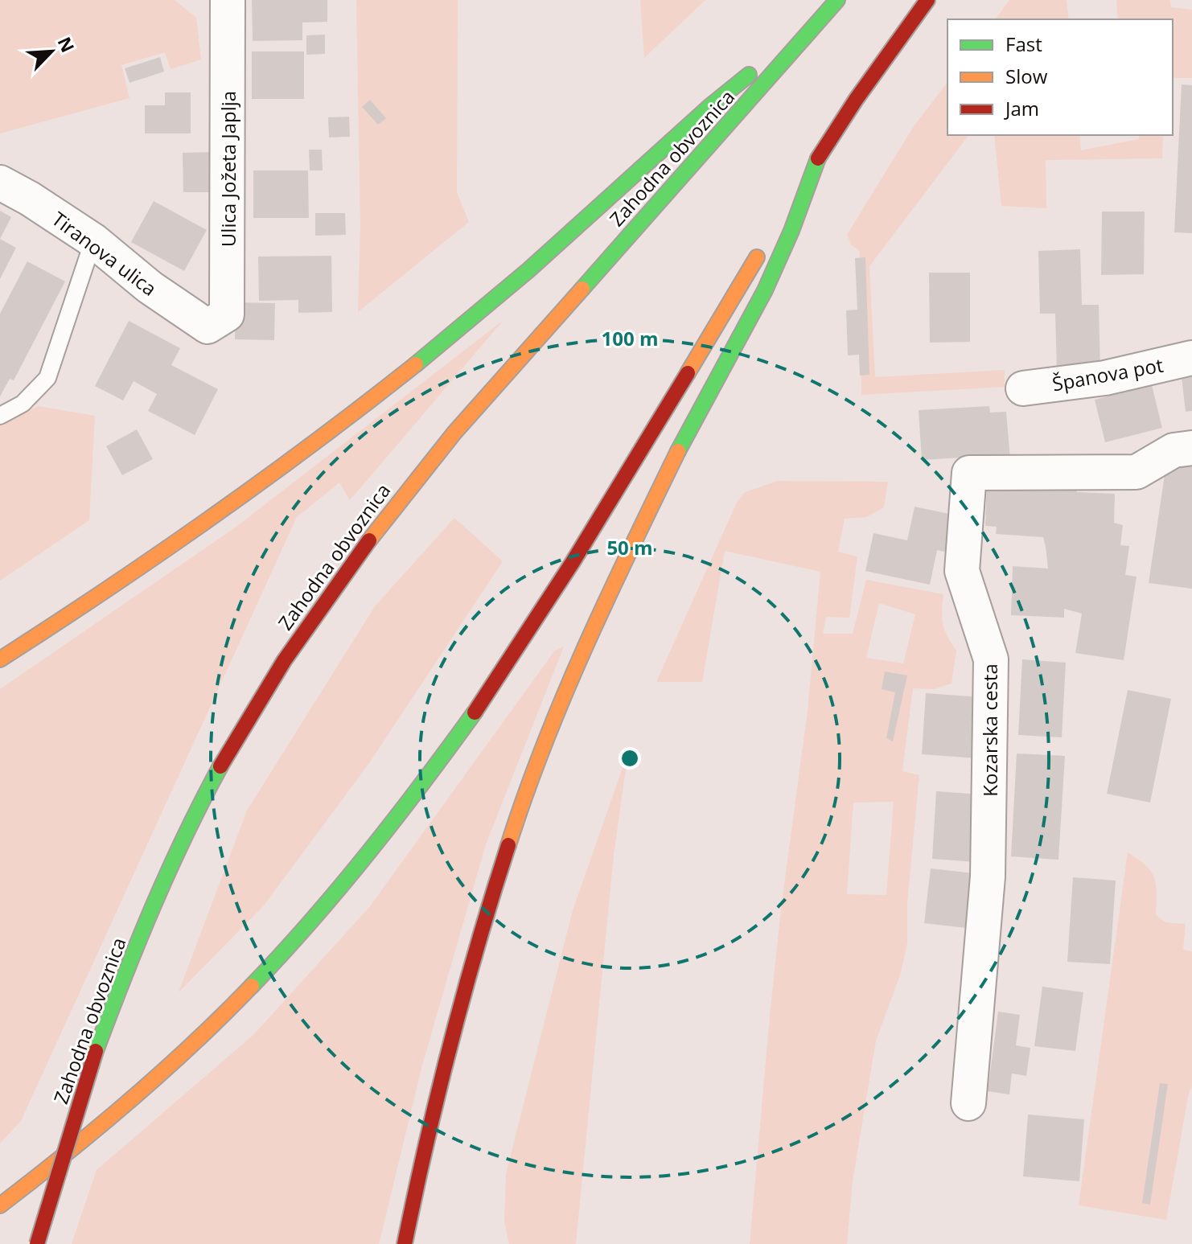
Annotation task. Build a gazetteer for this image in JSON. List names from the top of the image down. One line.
{"streets":{"highway":["Zahodna obvoznica"],"street":["Ulica Jožeta Japlja","Tiranova ulica","Španova pot","Kozarska cesta"]},"crossings":[["Ulica Jožeta Japlja","Tiranova ulica"]],"legend":["Fast","Slow","Jam"],"north":"top right","rings":["100 m","50 m"]}
